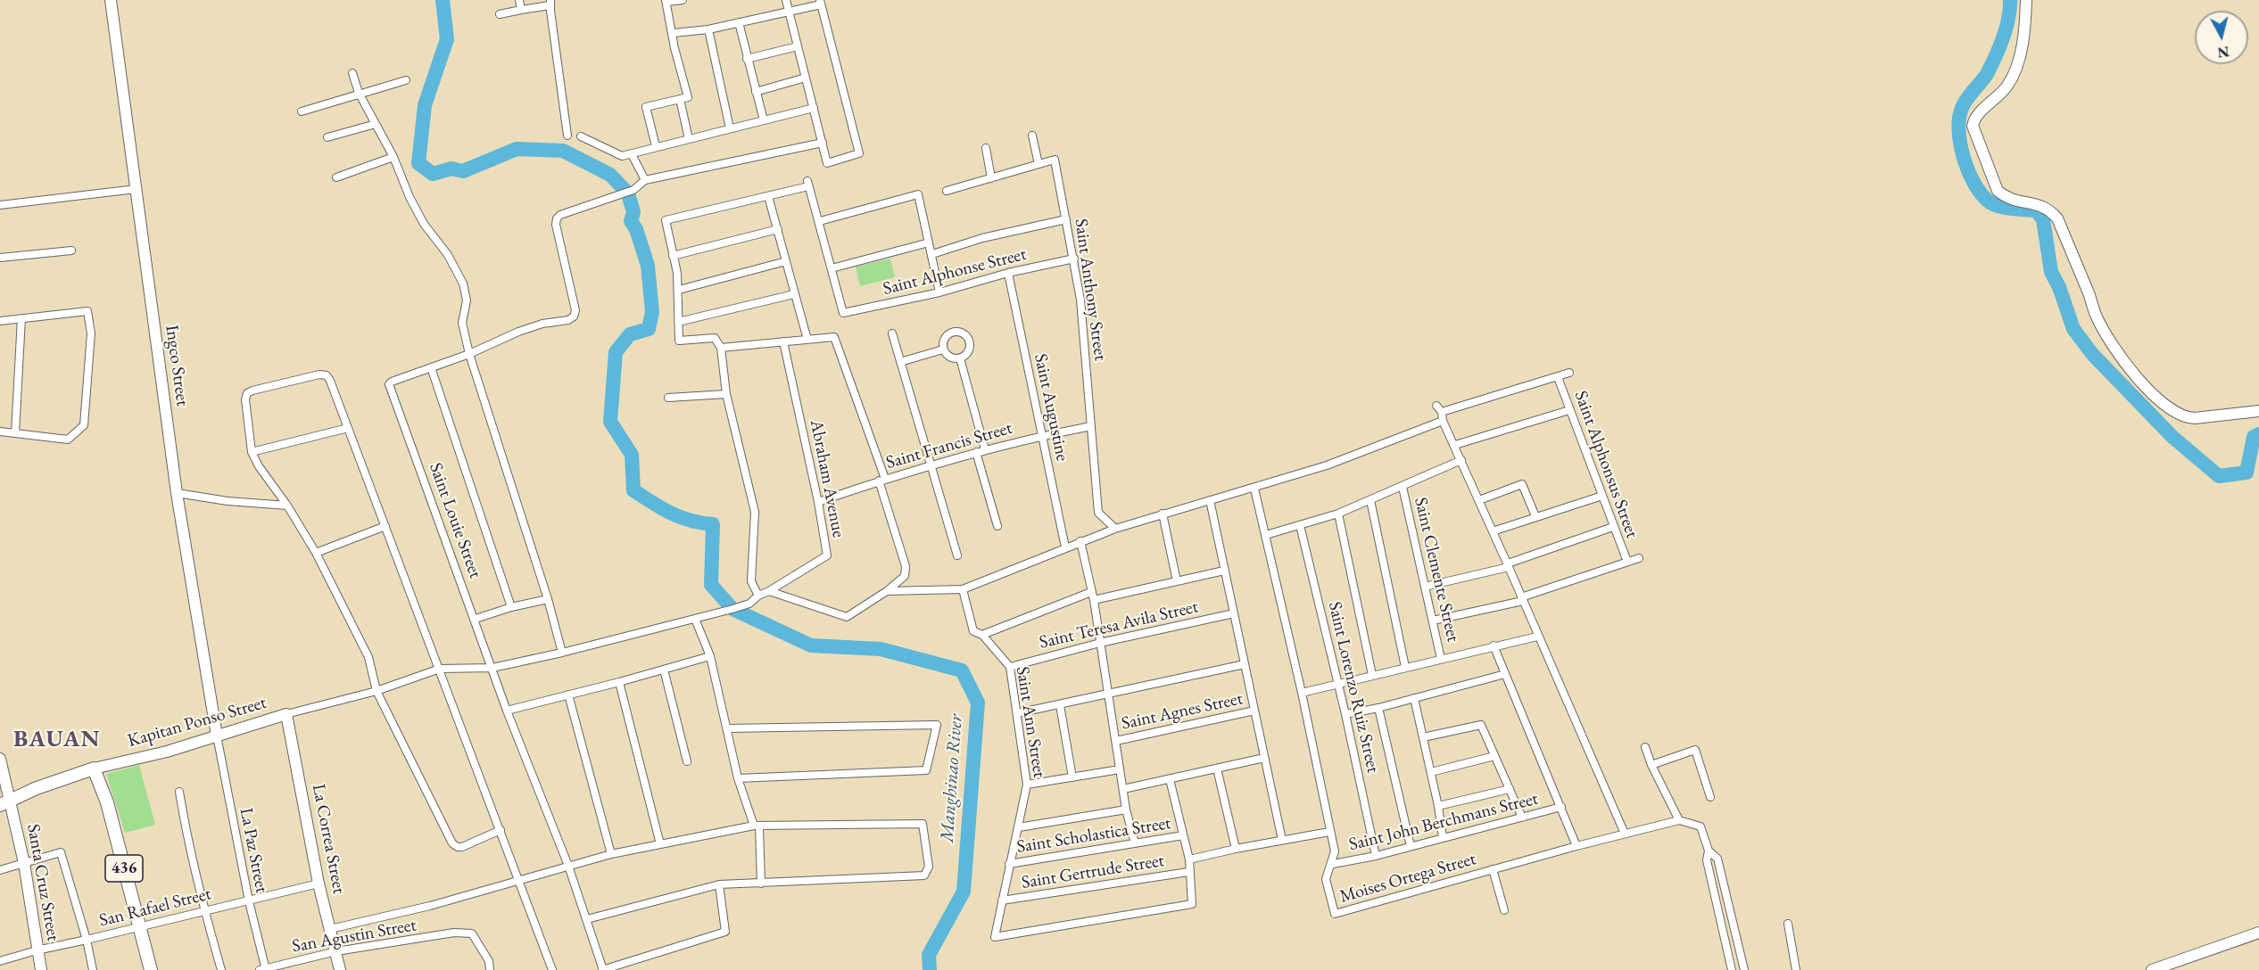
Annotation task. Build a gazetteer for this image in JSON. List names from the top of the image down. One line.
{"streets":{"main road":["Kapitan Ponso Street","436"],"street":["Saint Alphonse Street","Saint Anthony Street","Ingco Street","Saint Augustine","Saint Francis Street","Saint Alphonsus Street","Abraham Avenue","Saint Louie Street","Saint Clemente Street","Saint Teresa Avila Street","Saint Lorenzo Ruiz Street","Saint Agnes Street","Saint Ann Street","Saint John Berchmans Street","Saint Scholastica Street","La Correa Street","La Paz Street","Saint Gertrude Street","Moises Ortega Street","Santa Cruz Street","San Rafael Street","San Agustin Street"]},"crossings":[["Saint Alphonse Street","Saint Anthony Street"],["Saint Alphonse Street","Saint Augustine"],["Saint Anthony Street","Saint Francis Street"],["Ingco Street","Kapitan Ponso Street"],["Ingco Street","La Paz Street"],["Saint Augustine","Saint Francis Street"],["Saint Francis Street","Abraham Avenue"],["Abraham Avenue","Kapitan Ponso Street"],["Saint Louie Street","Kapitan Ponso Street"],["Saint Teresa Avila Street","Saint Ann Street"],["Saint Lorenzo Ruiz Street","Saint John Berchmans Street"],["Kapitan Ponso Street","La Correa Street"],["Kapitan Ponso Street","La Paz Street"],["Kapitan Ponso Street","436"],["Kapitan Ponso Street","Santa Cruz Street"],["Saint Ann Street","Saint Scholastica Street"],["Saint Ann Street","Saint Gertrude Street"],["Saint John Berchmans Street","Moises Ortega Street"],["La Correa Street","San Rafael Street"],["La Correa Street","San Agustin Street"],["La Paz Street","San Rafael Street"],["La Paz Street","San Agustin Street"],["436","San Rafael Street"],["Santa Cruz Street","San Rafael Street"]],"districts":["BAUAN"],"water":["Manghinao River"],"north":"bottom"}
